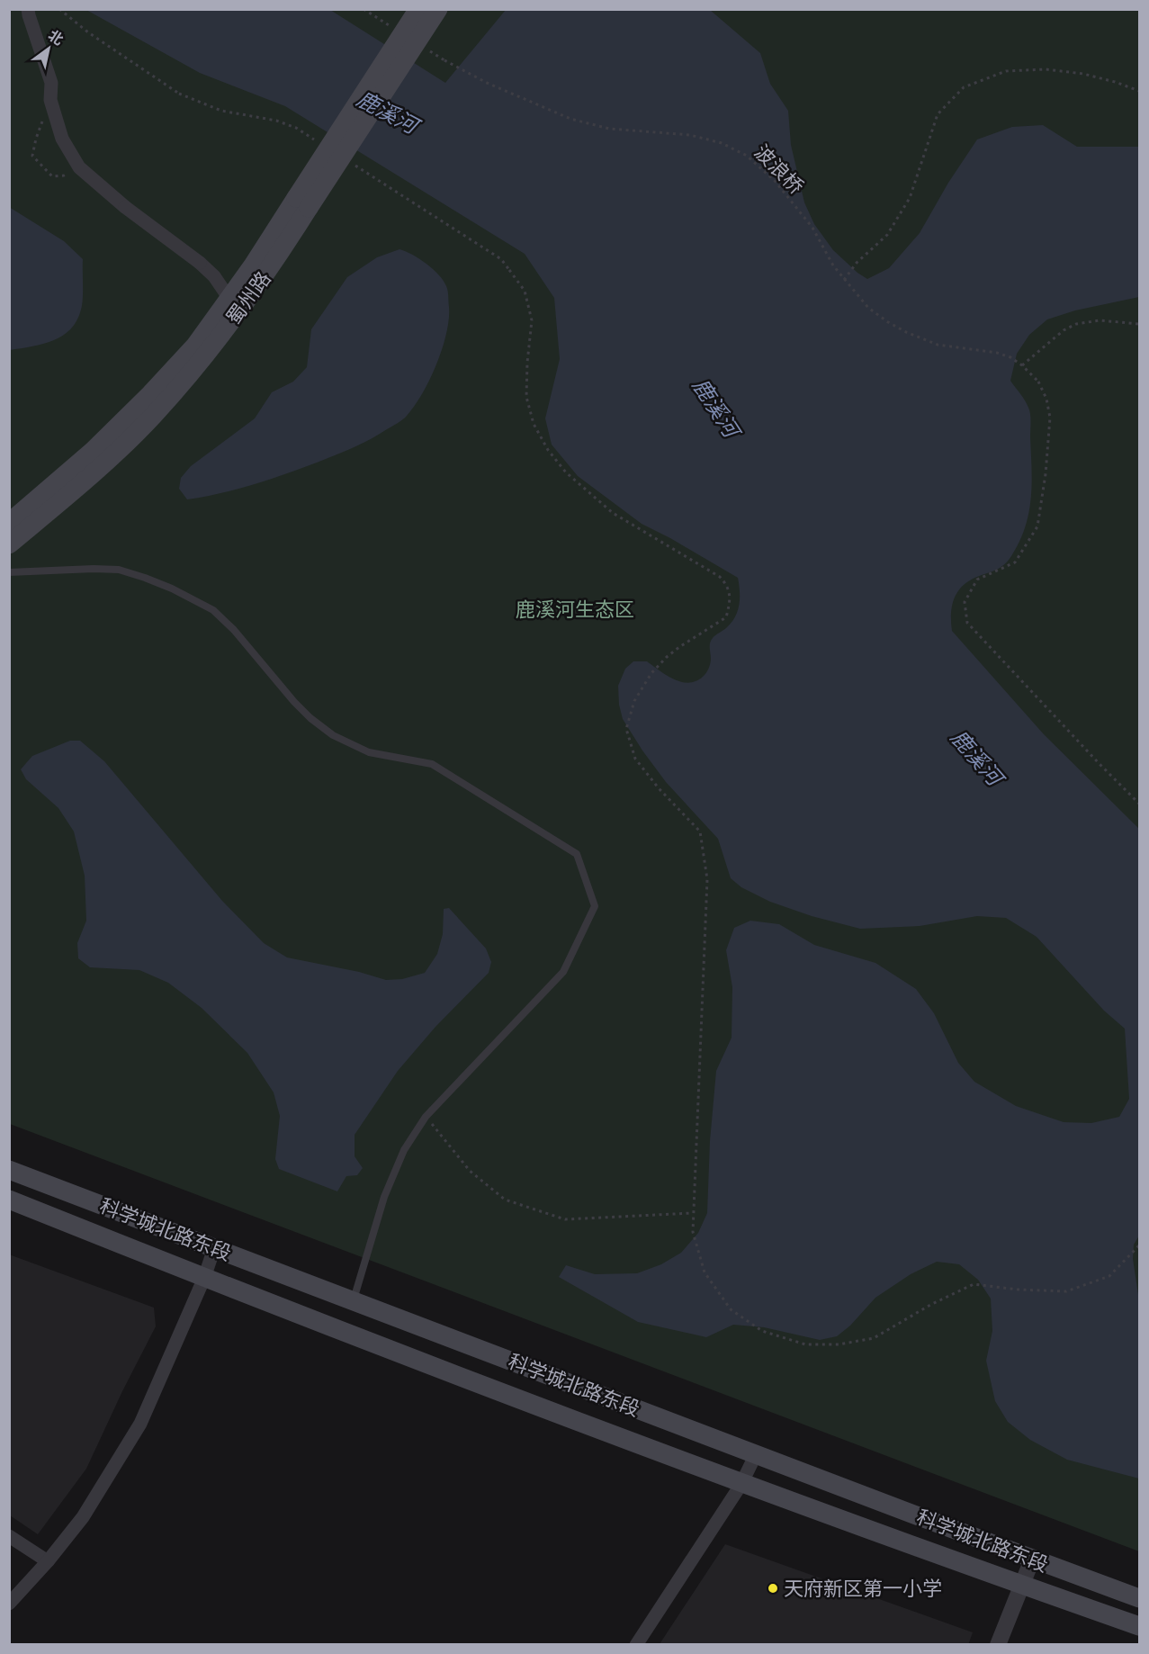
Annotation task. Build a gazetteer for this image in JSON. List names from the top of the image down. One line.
{"streets":{"main road":["蜀州路","科学城北路东段"],"path":["波浪桥"]},"water":["鹿溪河"],"parks":["鹿溪河生态区"],"places":["天府新区第一小学"],"north":"top right"}
